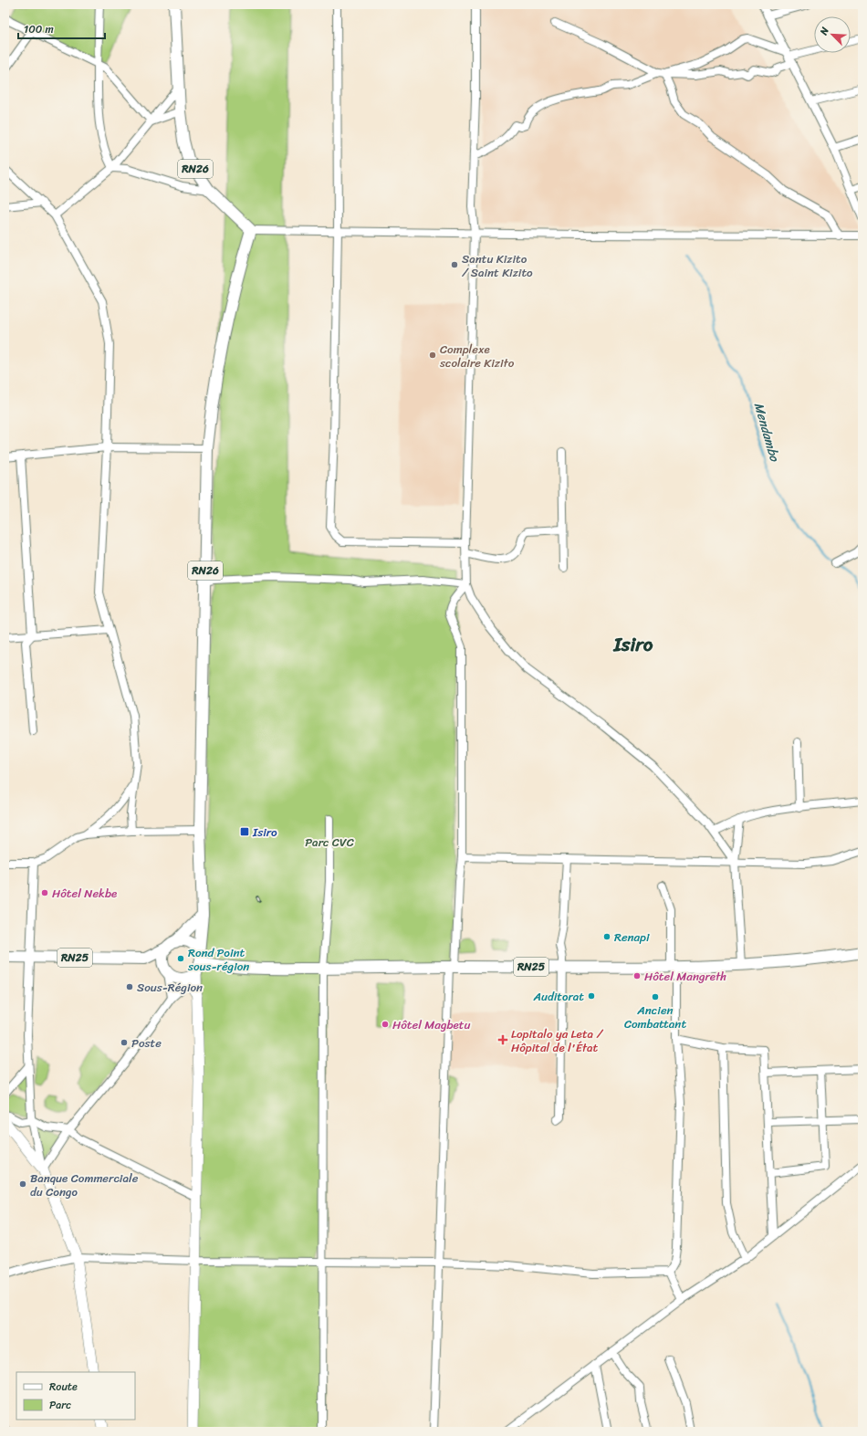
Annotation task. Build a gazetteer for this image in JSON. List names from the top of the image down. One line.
{"streets":{"main road":["RN26","RN25"]},"crossings":[["RN26","RN25"]],"districts":["Isiro"],"water":["Mendambo"],"parks":["Parc CVC"],"places":{"other":["Santu Kizito / Saint Kizito","Complexe scolaire Kizito","Hôtel Nekbe","Renapi","Rond Point sous-région","Hôtel Mangreth","Sous-Région","Auditorat","Ancien Combattant","Hôtel Magbetu","Poste","Banque Commerciale du Congo"],"transit":["Isiro"],"health":["Lopitalo ya Leta / Hôpital de l'État"]},"legend":["Route","Parc"],"scale_bar":"100 m","north":"top left"}
